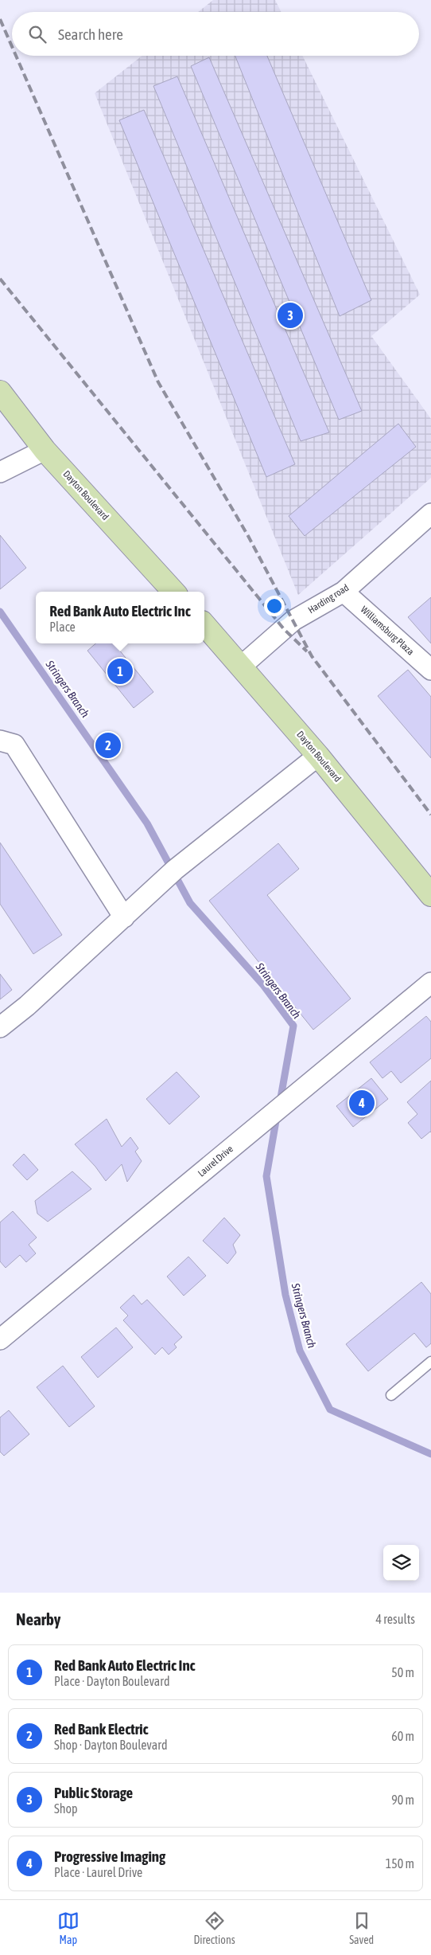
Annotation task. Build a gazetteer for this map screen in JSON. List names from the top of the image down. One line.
{"streets":{"main road":["Dayton Boulevard"],"street":["Harding road","Williamsburg Plaza","Laurel Drive"]},"crossings":[["Dayton Boulevard","Harding road"],["Harding road","Williamsburg Plaza"]],"water":["Stringers Branch"],"page":{"search":"Search here","pins":["3","1","2","4"],"popup":["Red Bank Auto Electric Inc","Place"],"heading":["Nearby","4 results"],"list":[{"mark":"1","name":"Red Bank Auto Electric Inc","note":"Place · Dayton Boulevard","value":"50 m"},{"mark":"2","name":"Red Bank Electric","note":"Shop · Dayton Boulevard","value":"60 m"},{"mark":"3","name":"Public Storage","note":"Shop","value":"90 m"},{"mark":"4","name":"Progressive Imaging","note":"Place · Laurel Drive","value":"150 m"}],"nav":["Map","Directions","Saved"]}}
